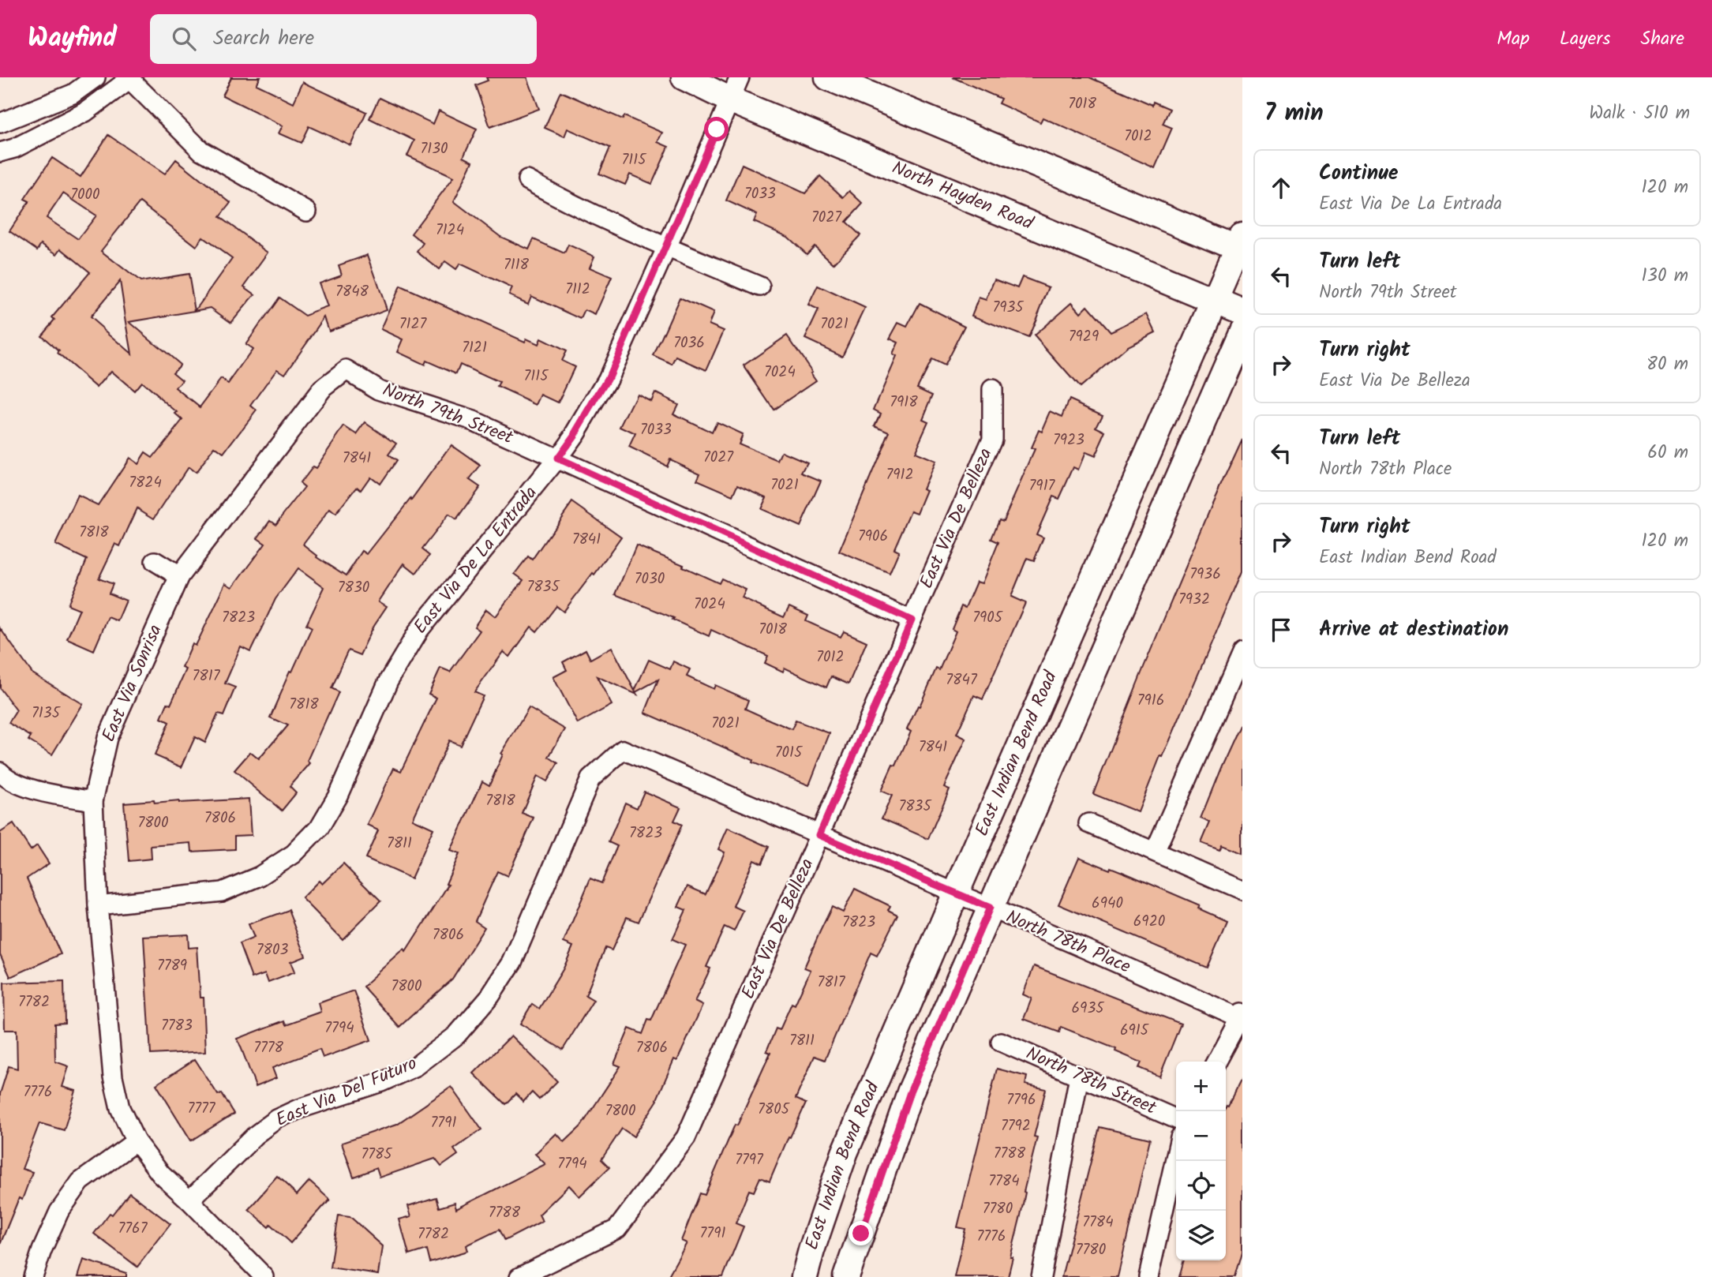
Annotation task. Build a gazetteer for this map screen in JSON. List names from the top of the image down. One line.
{"streets":{"main road":["North Hayden Road","East Indian Bend Road"],"street":["North 79th Street","East Via De Belleza","East Via De La Entrada","East Via Sonrisa","North 78th Place","North 78th Street","East Via Del Futuro"]},"crossings":[["North Hayden Road","East Via De La Entrada"],["North Hayden Road","East Indian Bend Road"],["North 79th Street","East Via De Belleza"],["North 79th Street","East Via De La Entrada"],["North 79th Street","East Via Sonrisa"],["East Via De Belleza","North 78th Place"],["East Via De La Entrada","East Via Sonrisa"],["East Via Sonrisa","East Via Del Futuro"],["East Indian Bend Road","North 78th Place"],["North 78th Place","East Via Del Futuro"]],"house_numbers":["7018","7012","7130","7115","7033","7000","7027","7124","7118","7112","7848","7935","7127","7021","7929","7036","7121","7024","7115","7918","7033","7923","7027","7841","7912","7824","7021","7917","7818","7906","7841","7936","7030","7835","7830","7932","7024","7823","7905","7018","7012","7817","7847","7916","7818","7135","7021","7841","7015","7818","7835","7806","7800","7823","7811","6940","6920","7823","7806","7803","7789","7817","7800","7782","6935","7783","7794","6915","7811","7778","7806","7776","7796","7777","7805","7800","7791","7792","7788","7785","7797","7794","7784","7780","7788","7784","7767","7791","7782","7776","7780"],"page":{"header":"Wayfind","search":"Search here","nav":["Map","Layers","Share"],"heading":["7 min","Walk · 510 m"],"list":[["Continue","East Via De La Entrada","120 m"],["Turn left","North 79th Street","130 m"],["Turn right","East Via De Belleza","80 m"],["Turn left","North 78th Place","60 m"],["Turn right","East Indian Bend Road","120 m"],"Arrive at destination"],"map_buttons":["+","−"]}}
